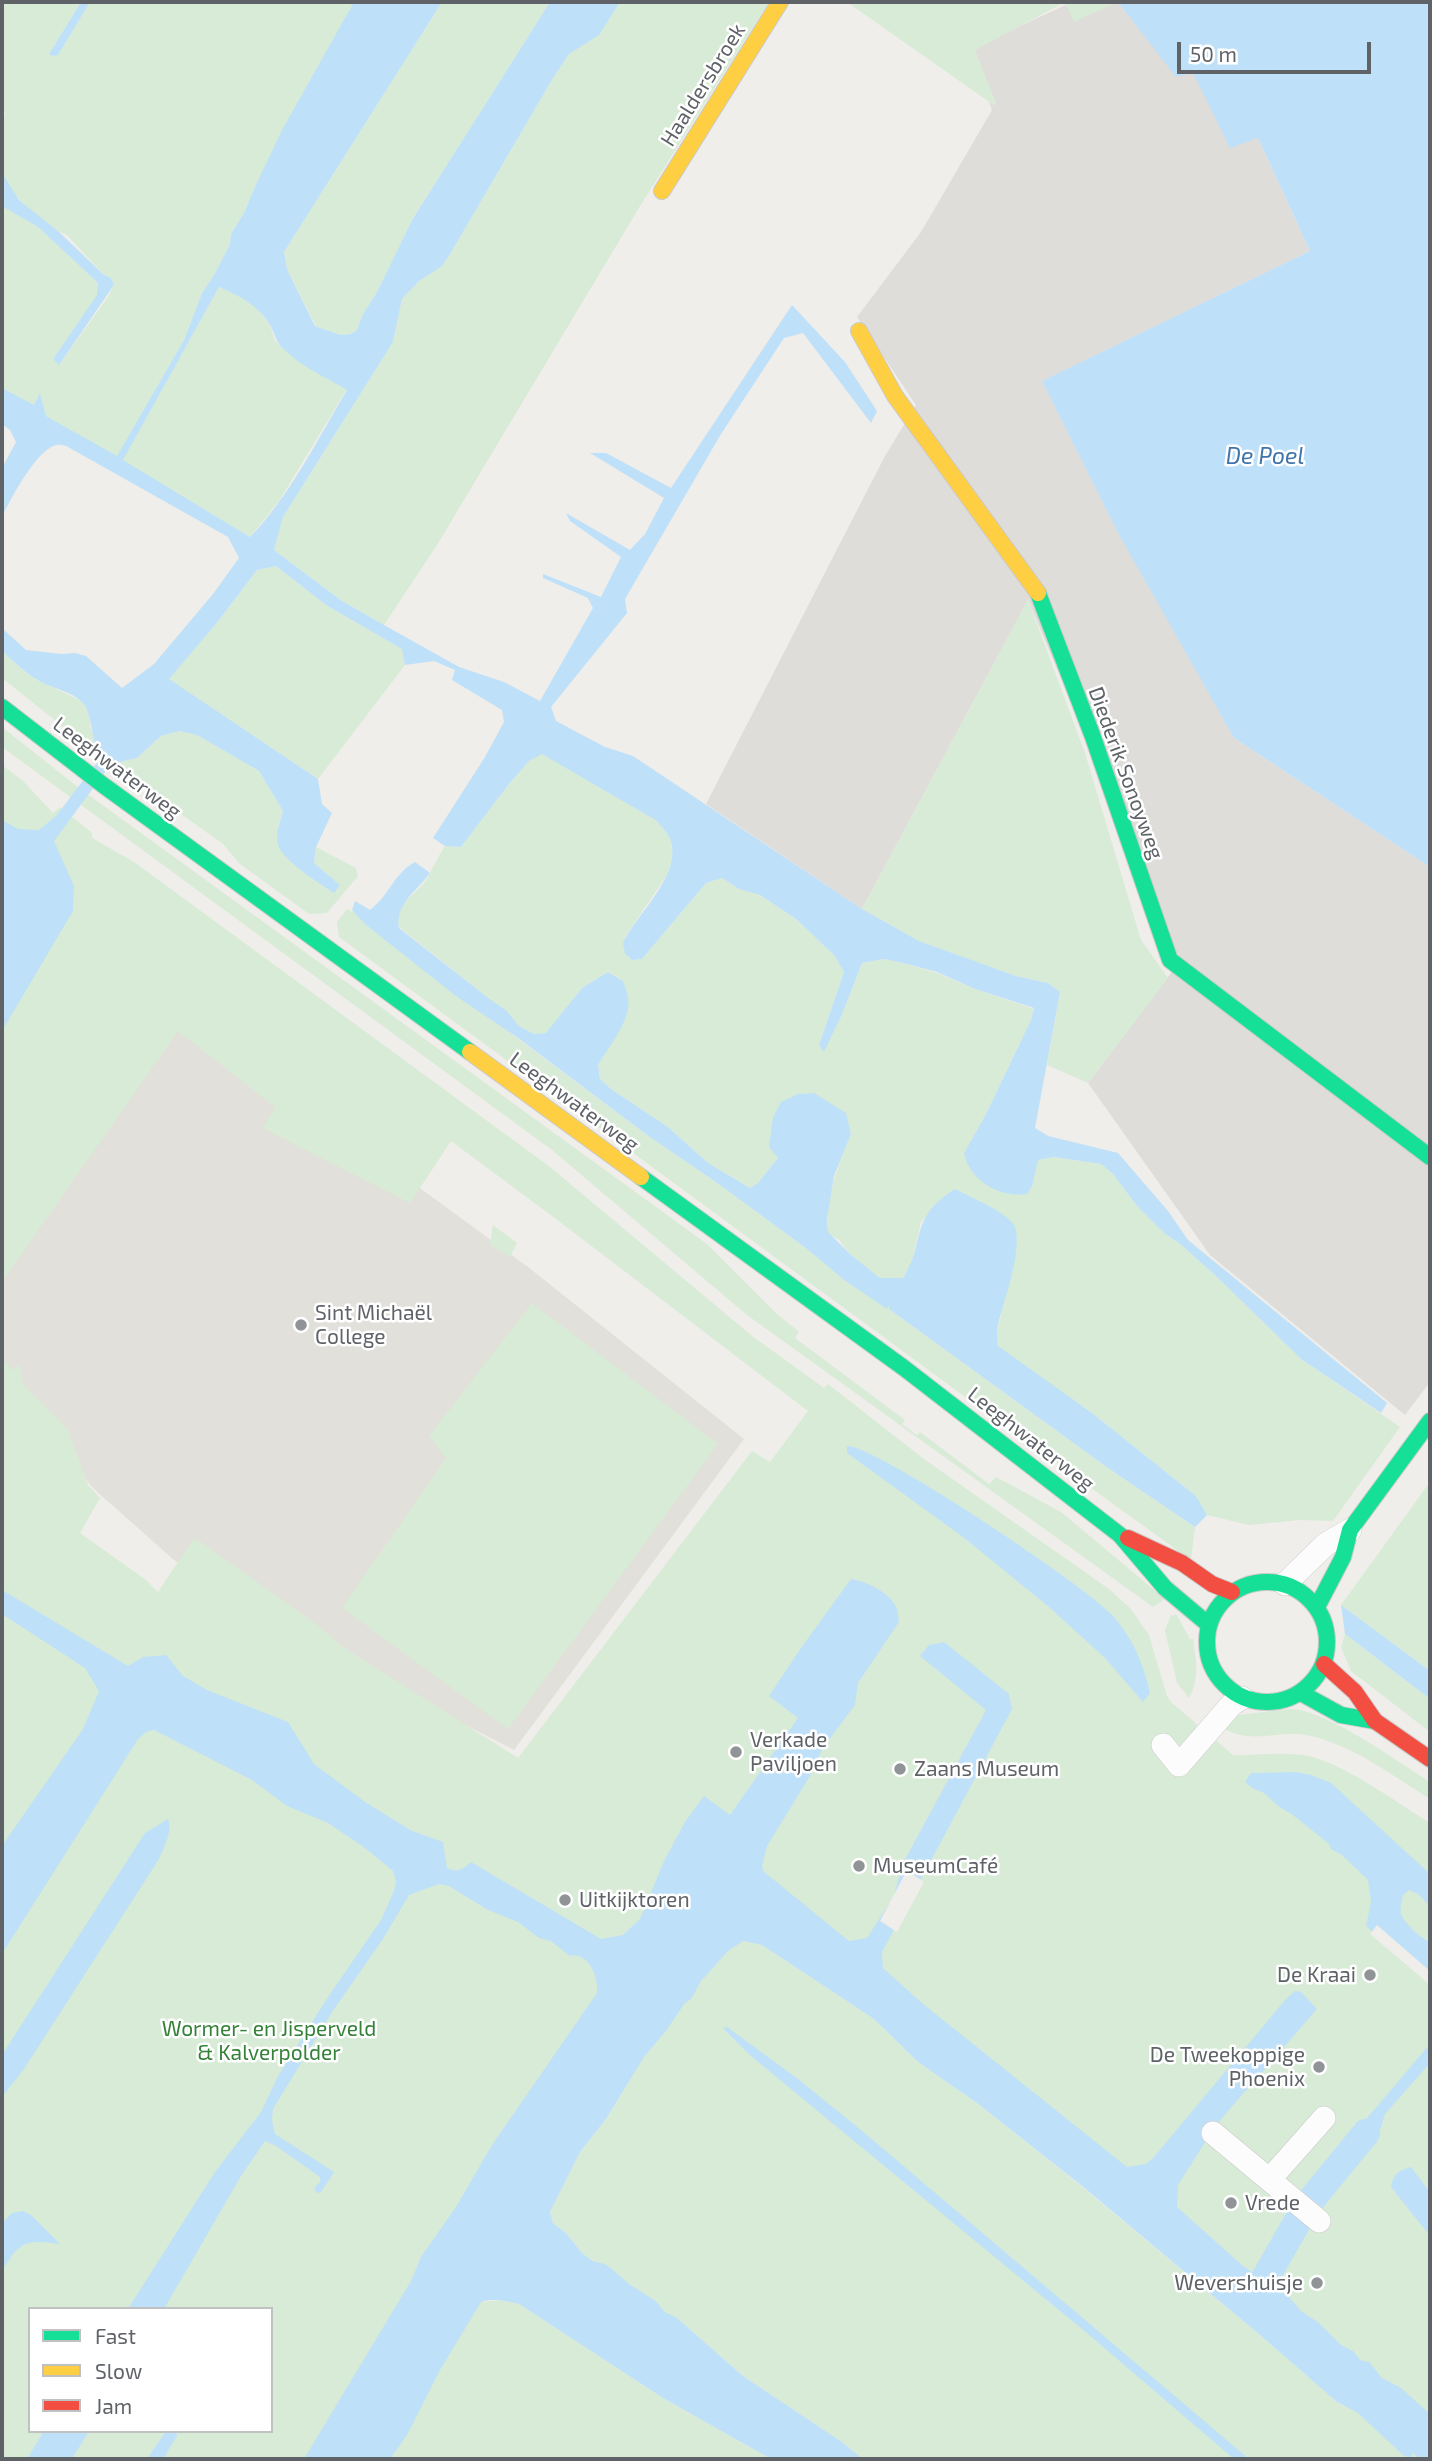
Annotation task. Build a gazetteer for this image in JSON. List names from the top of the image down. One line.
{"streets":{"main road":["Haaldersbroek","Leeghwaterweg","Diederik Sonoyweg"]},"water":["De Poel"],"parks":["Wormer- en Jisperveld & Kalverpolder"],"places":["Sint Michaël College","Verkade Paviljoen","Zaans Museum","MuseumCafé","Uitkijktoren","De Kraai","De Tweekoppige Phoenix","Vrede","Wevershuisje"],"legend":["Fast","Slow","Jam"],"scale_bar":"50 m"}
